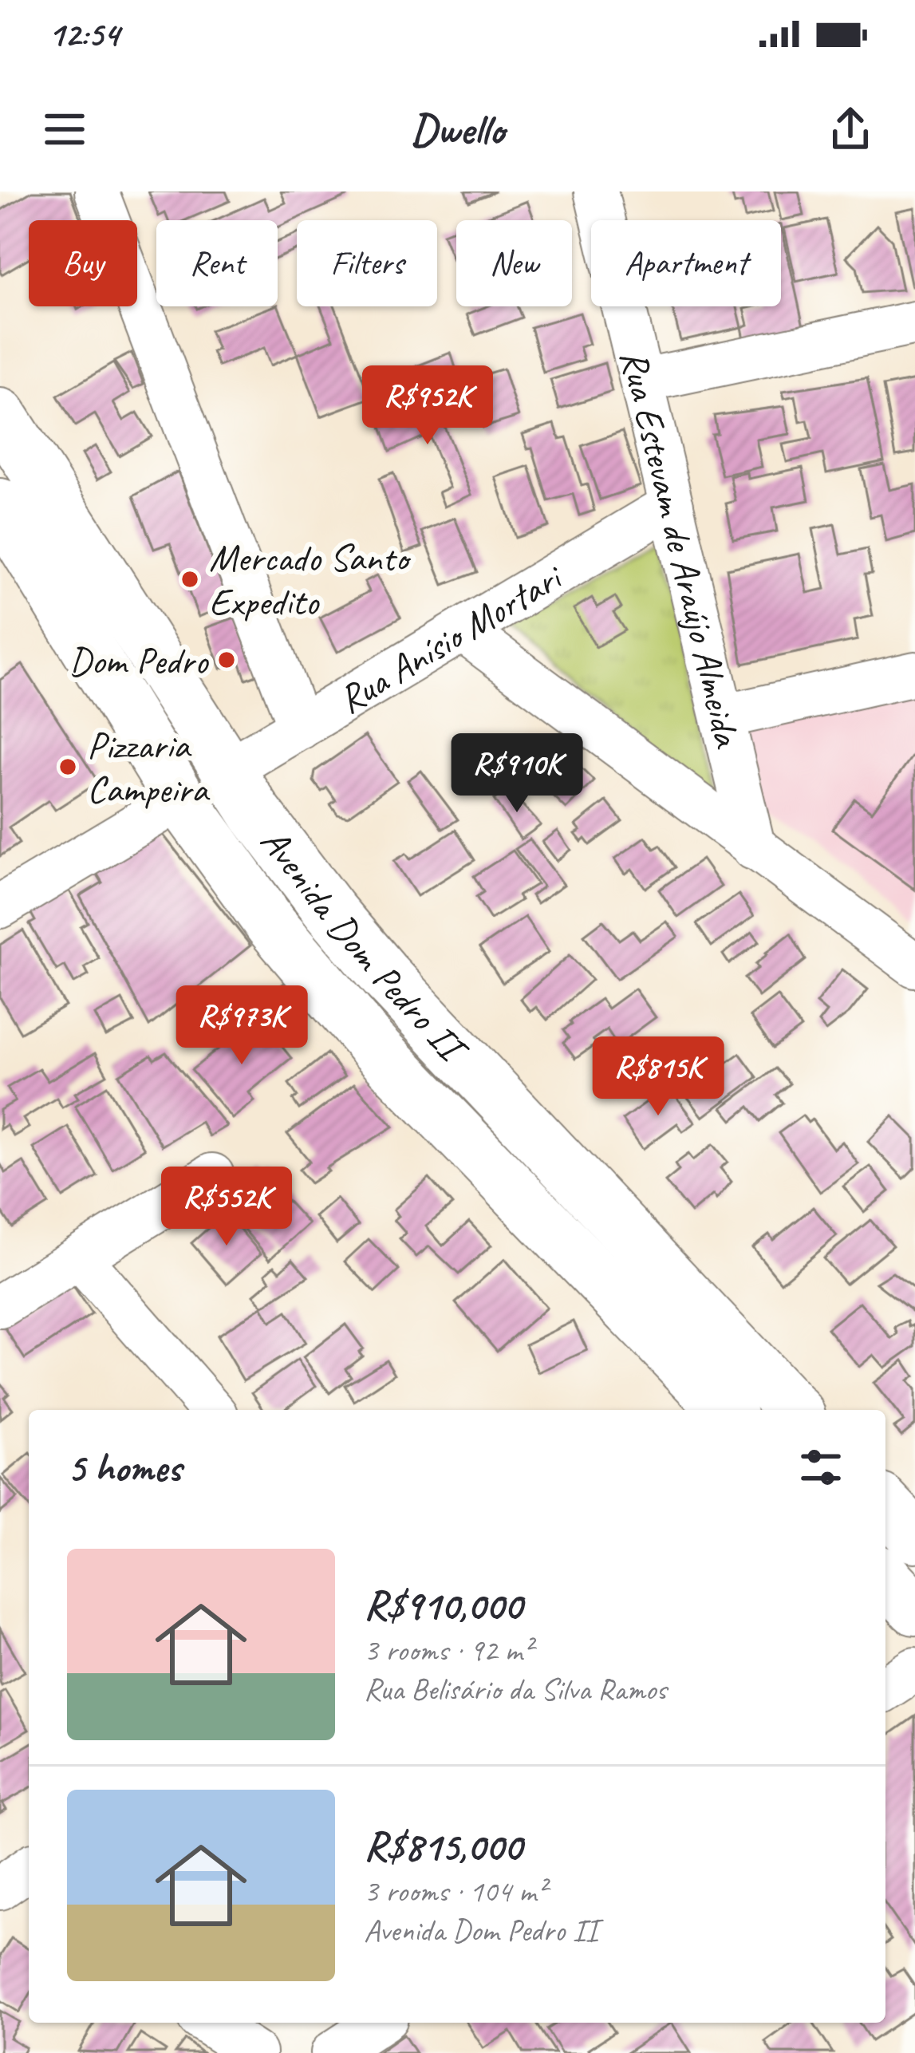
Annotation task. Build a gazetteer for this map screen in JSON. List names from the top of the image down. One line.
{"streets":{"main road":["Avenida Dom Pedro II"],"street":["Rua Estevam de Araújo Almeida","Rua Anísio Mortari"]},"crossings":[["Rua Estevam de Araújo Almeida","Rua Anísio Mortari"],["Rua Anísio Mortari","Avenida Dom Pedro II"]],"places":["Mercado Santo Expedito","Dom Pedro","Pizzaria Campeira"],"page":{"status":"12:54","header":"Dwello","chip":["Buy","Rent","Filters","New","Apartment"],"price":["R$952K","R$910K","R$973K","R$815K","R$552K"],"heading":"5 homes","list":[{"name":"R$910,000","note":"3 rooms · 92 m² · Rua Belisário da Silva Ramos"},{"name":"R$815,000","note":"3 rooms · 104 m² · Avenida Dom Pedro II"}]}}
